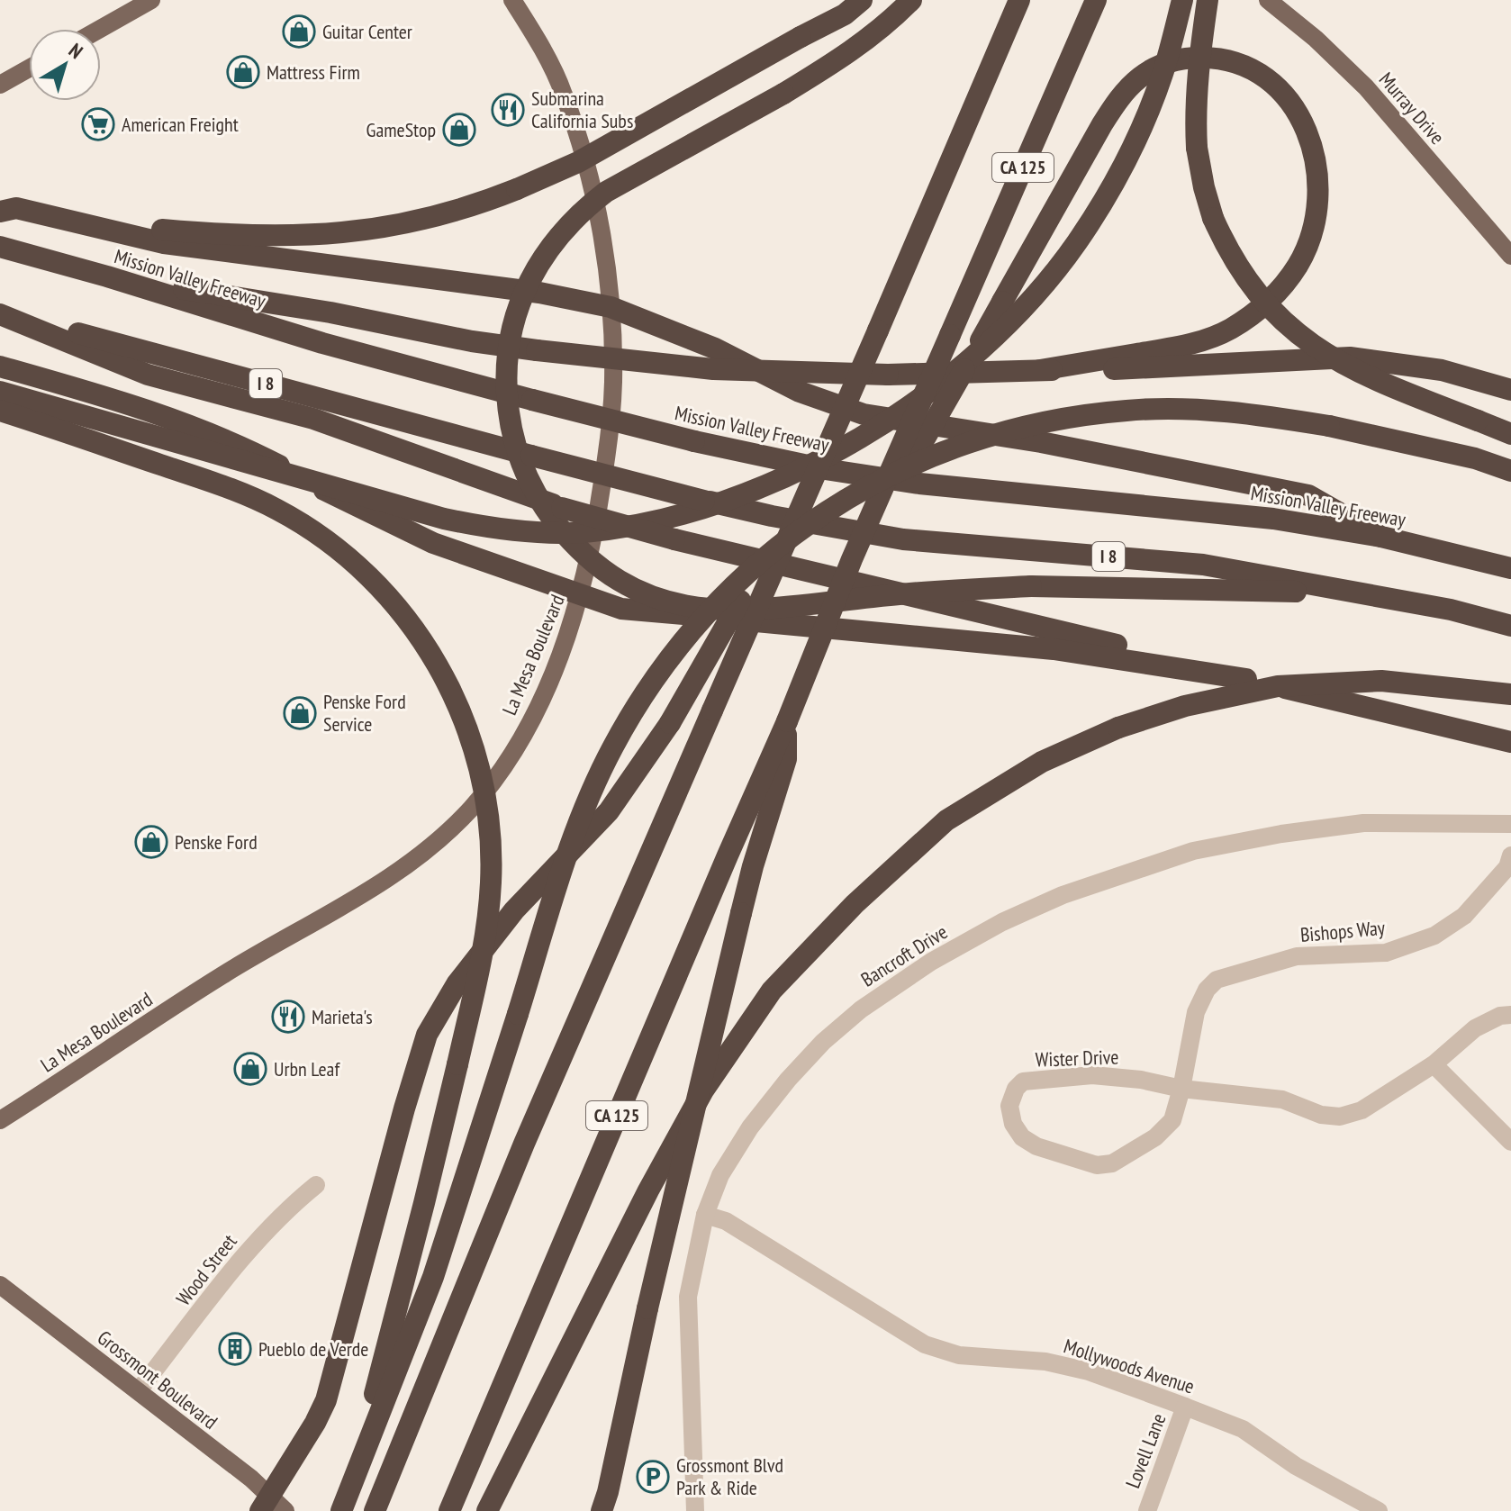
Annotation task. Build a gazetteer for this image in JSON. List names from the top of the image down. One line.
{"streets":{"highway":["CA 125","Mission Valley Freeway","I 8"],"main road":["Murray Drive","La Mesa Boulevard","Grossmont Boulevard"],"street":["Bishops Way","Bancroft Drive","Wister Drive","Wood Street","Mollywoods Avenue","Lovell Lane"]},"crossings":[["Bishops Way","Wister Drive"],["Bancroft Drive","Mollywoods Avenue"],["Wood Street","Grossmont Boulevard"],["Mollywoods Avenue","Lovell Lane"]],"places":{"shop":["Guitar Center","Mattress Firm","GameStop","Penske Ford Service","Penske Ford","Urbn Leaf"],"restaurant":["Submarina California Subs","Marieta's"],"supermarket":["American Freight"],"building":["Pueblo de Verde"],"parking":["Grossmont Blvd Park & Ride"]},"north":"top right"}
